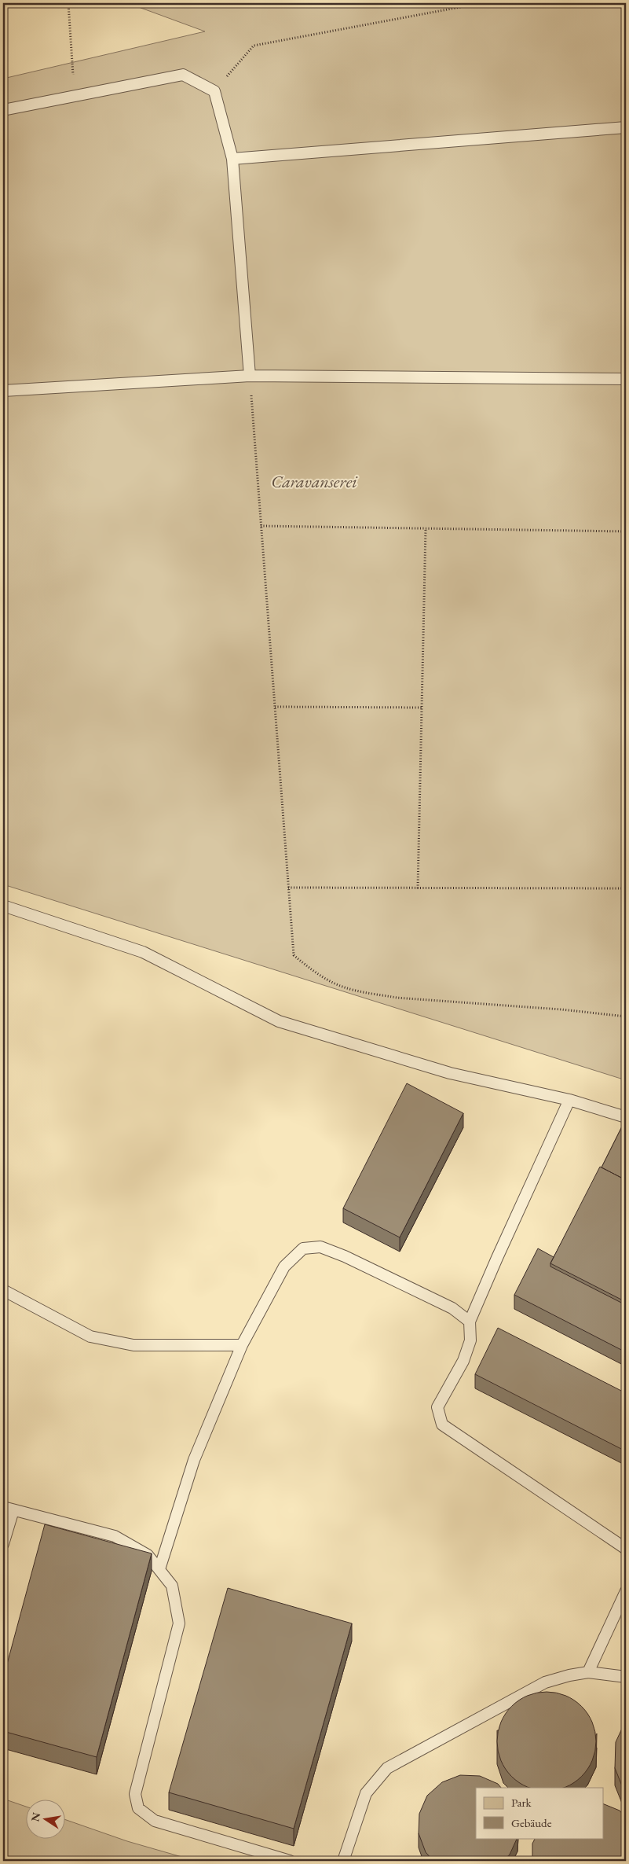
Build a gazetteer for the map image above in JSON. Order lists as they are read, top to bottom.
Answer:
{
  "parks": ["Caravanserei"],
  "legend": ["Park", "Gebäude"],
  "north": "left"
}
